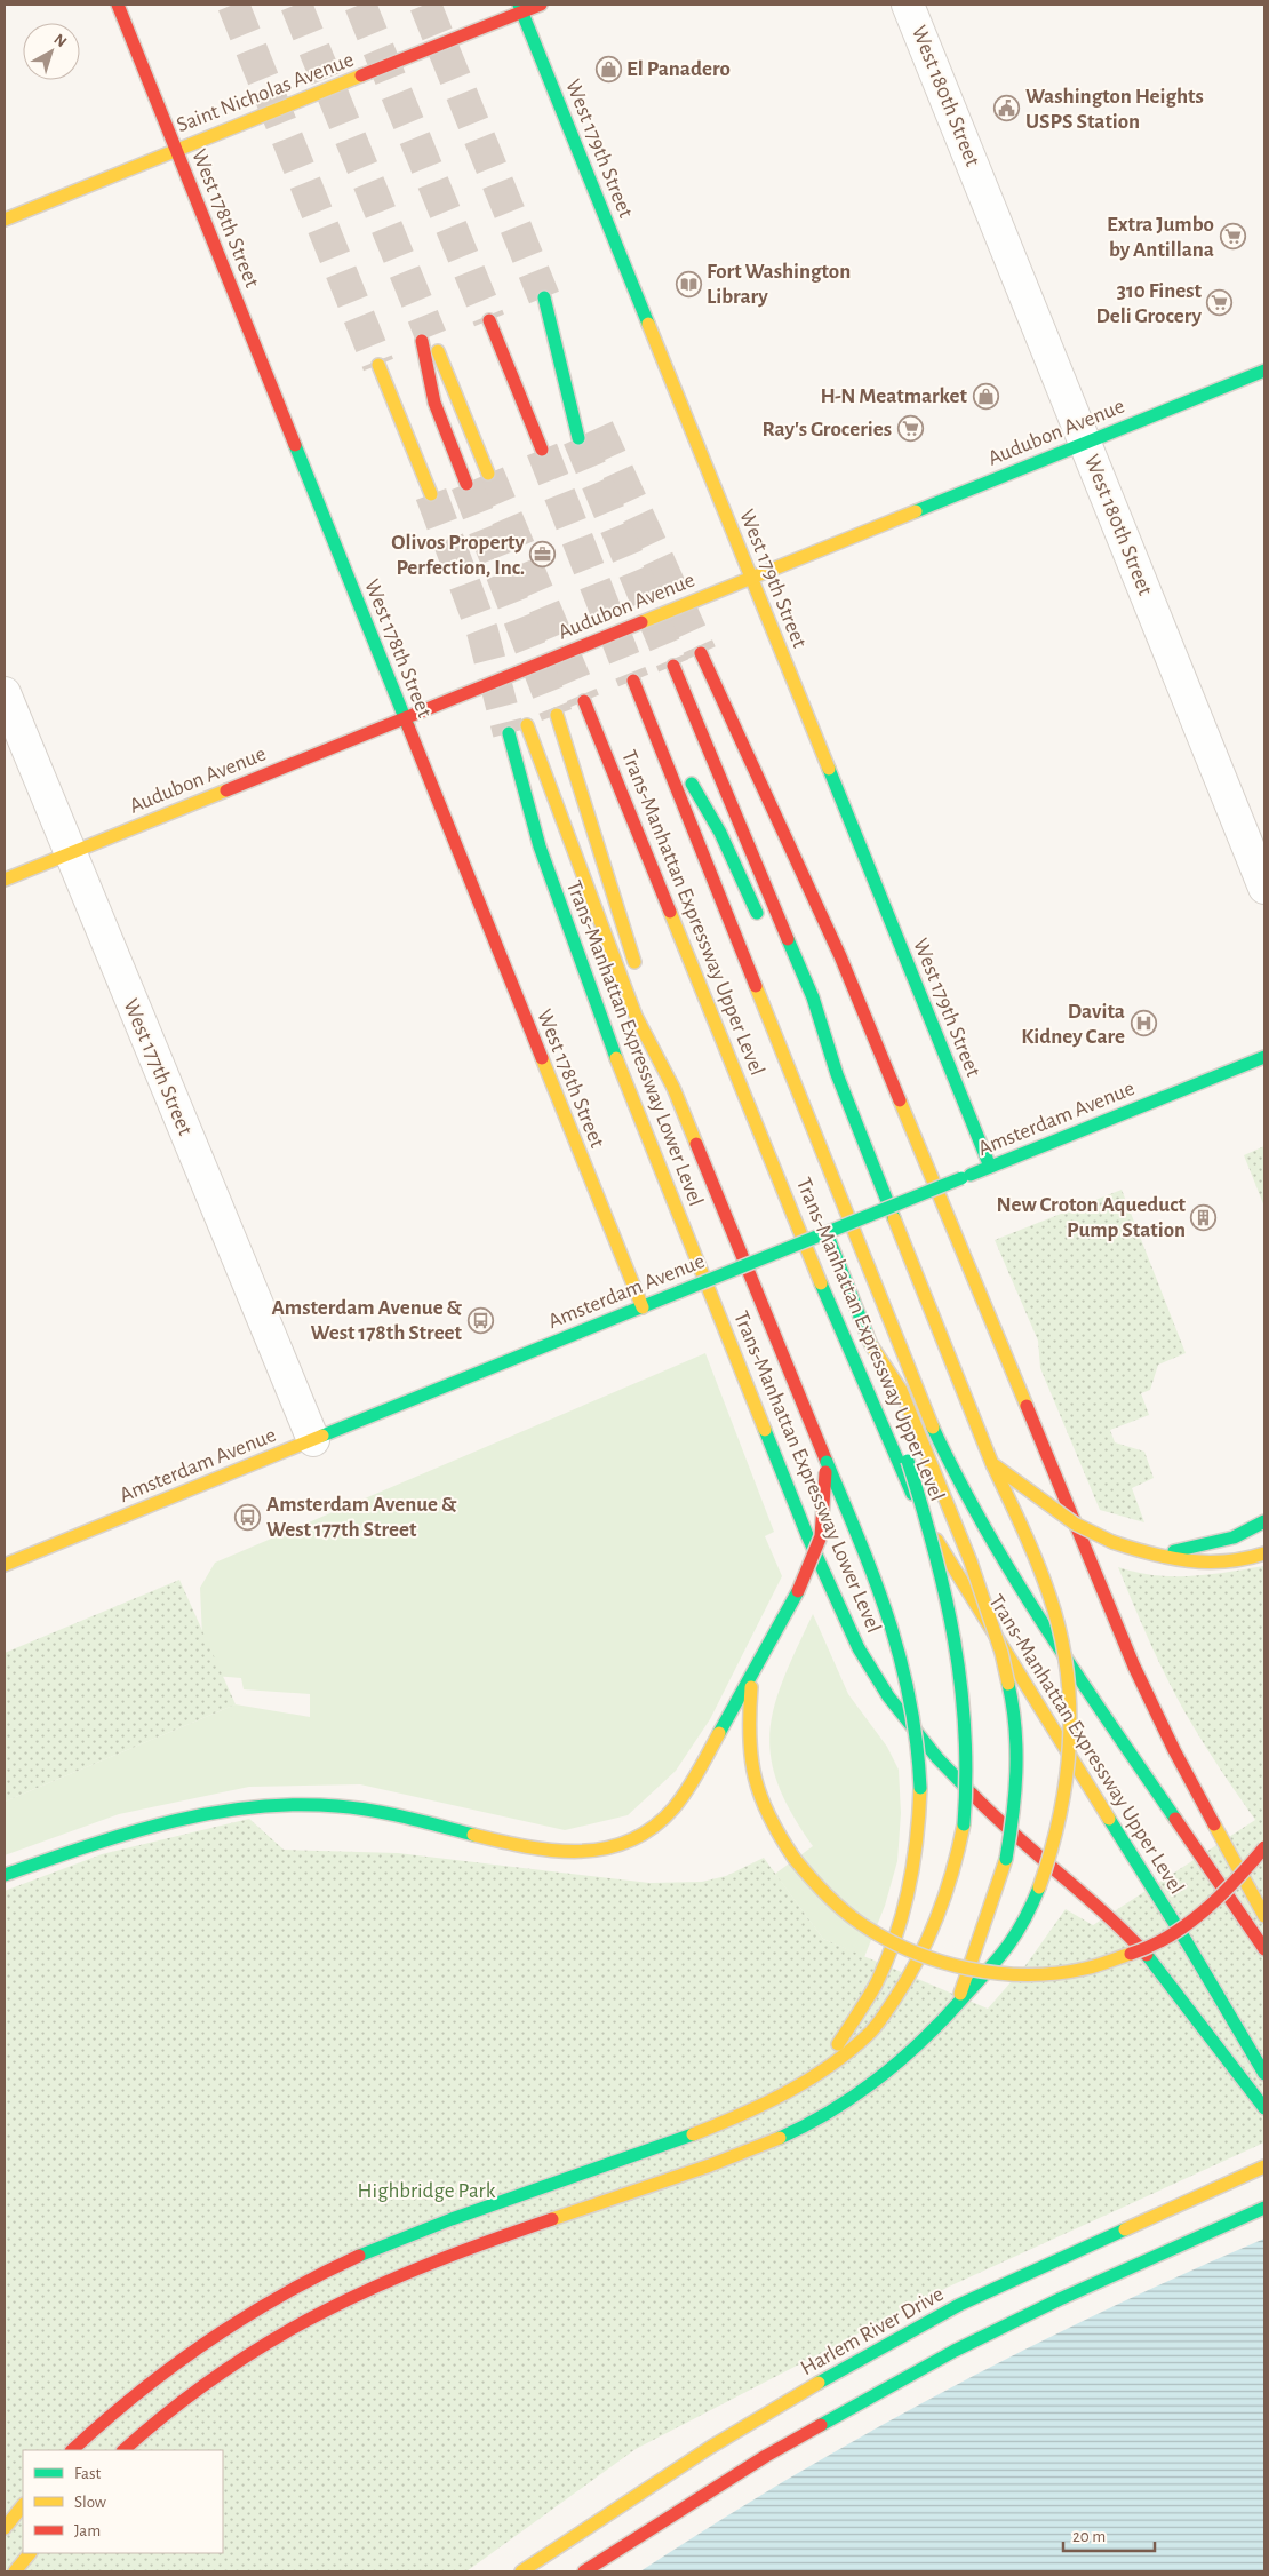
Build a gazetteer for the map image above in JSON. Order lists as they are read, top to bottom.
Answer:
{
  "streets": {
    "main road": [
      "Saint Nicholas Avenue",
      "West 179th Street",
      "West 178th Street",
      "Audubon Avenue",
      "Trans-Manhattan Expressway Upper Level",
      "Trans-Manhattan Expressway Lower Level",
      "Amsterdam Avenue",
      "Harlem River Drive"
    ],
    "street": ["West 180th Street", "West 177th Street"]
  },
  "crossings": [
    ["Saint Nicholas Avenue", "West 179th Street"],
    ["Saint Nicholas Avenue", "West 178th Street"],
    ["West 180th Street", "Audubon Avenue"],
    ["West 179th Street", "Audubon Avenue"],
    ["West 179th Street", "Amsterdam Avenue"],
    ["West 178th Street", "Audubon Avenue"],
    ["West 178th Street", "Amsterdam Avenue"],
    ["Audubon Avenue", "West 177th Street"],
    ["West 177th Street", "Amsterdam Avenue"]
  ],
  "parks": ["Highbridge Park"],
  "places": {
    "shop": ["El Panadero", "H-N Meatmarket"],
    "public building": ["Washington Heights USPS Station"],
    "supermarket": ["Extra Jumbo by Antillana", "310 Finest Deli Grocery", "Ray's Groceries"],
    "library": ["Fort Washington Library"],
    "office": ["Olivos Property Perfection, Inc."],
    "hospital": ["Davita Kidney Care"],
    "building": ["New Croton Aqueduct Pump Station"],
    "bus stop": ["Amsterdam Avenue & West 178th Street", "Amsterdam Avenue & West 177th Street"]
  },
  "legend": ["Fast", "Slow", "Jam"],
  "scale_bar": "20 m",
  "north": "top right"
}
